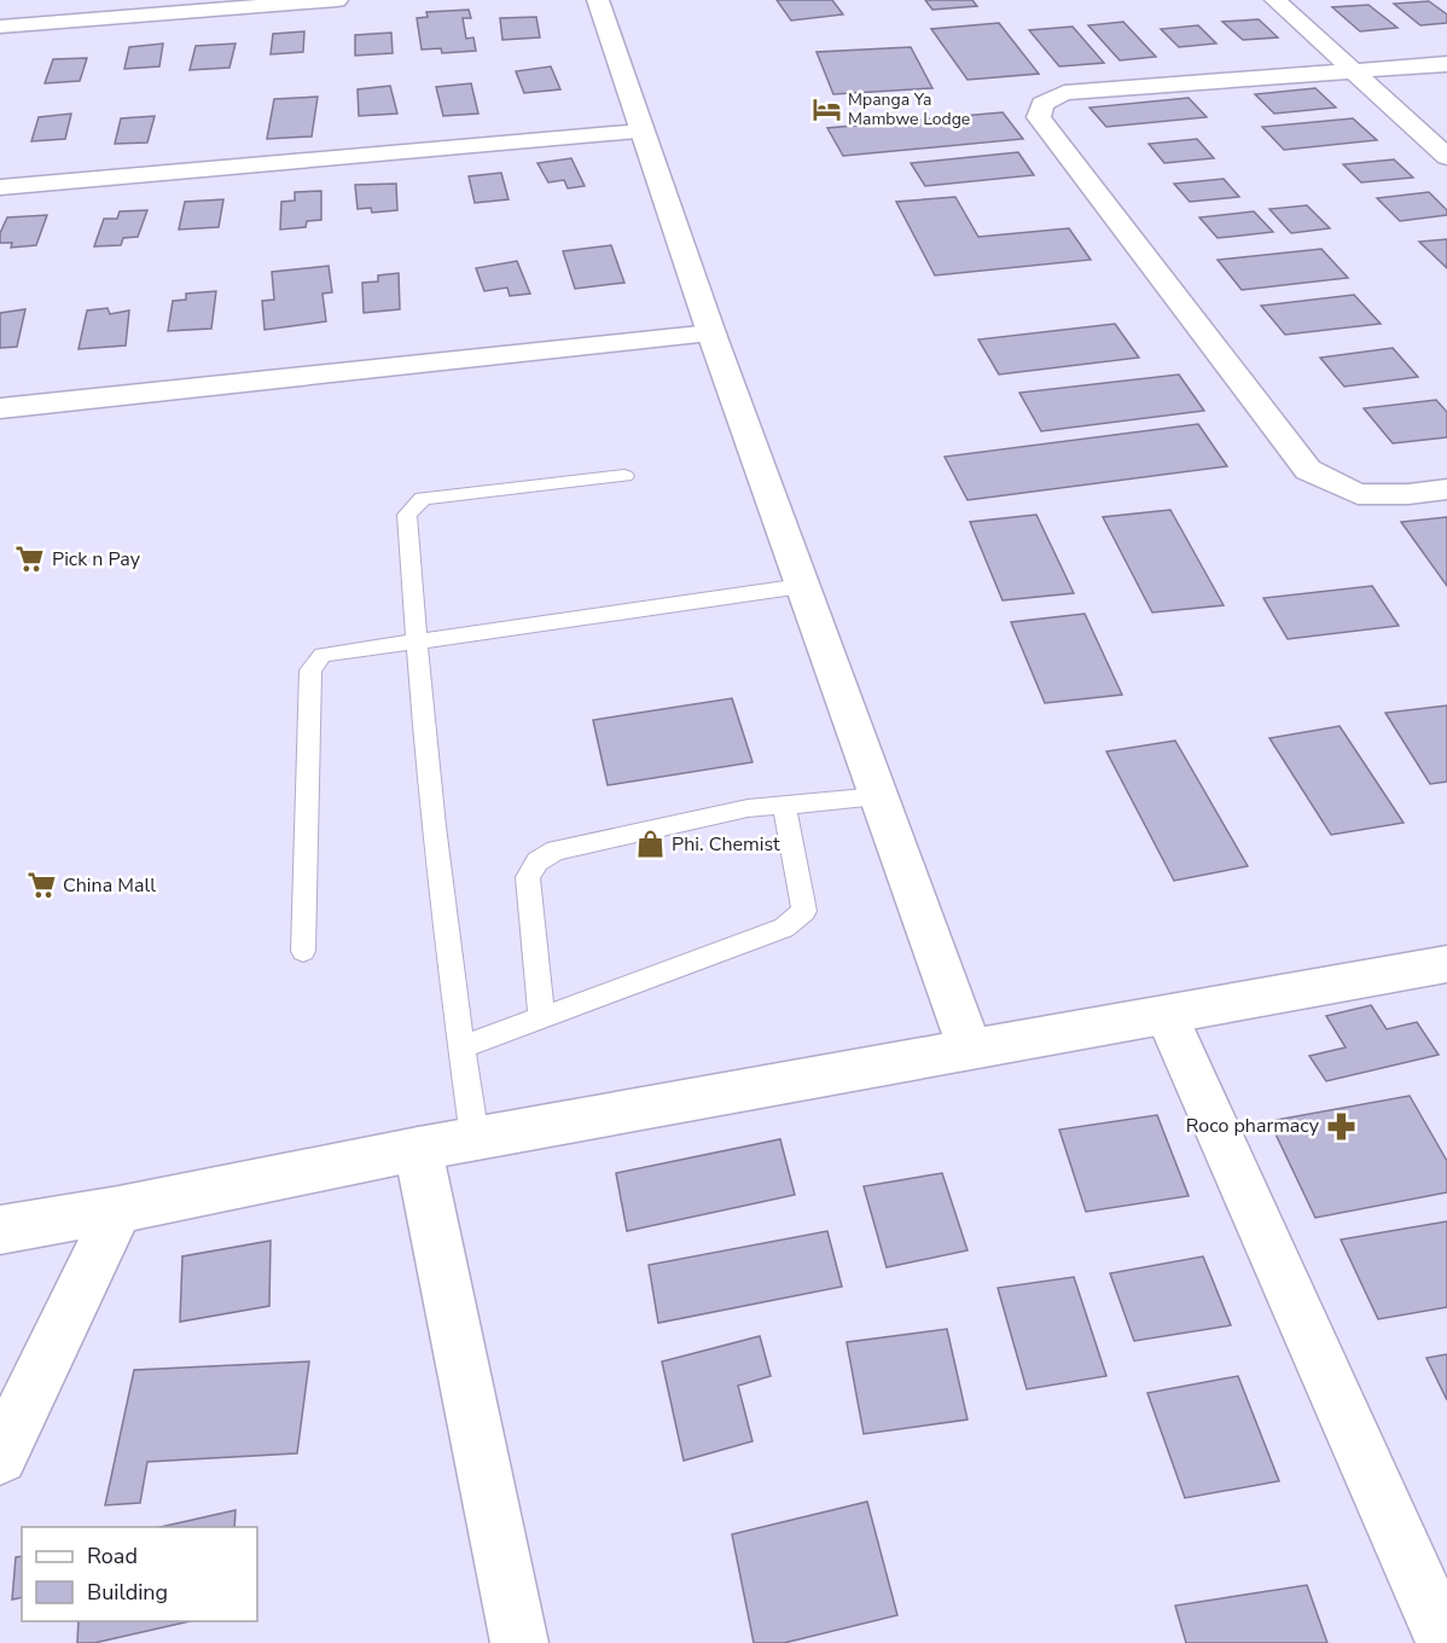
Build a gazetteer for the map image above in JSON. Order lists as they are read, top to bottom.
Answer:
{
  "places": {
    "hotel": ["Mpanga Ya Mambwe Lodge"],
    "supermarket": ["Pick n Pay", "China Mall"],
    "shop": ["Phi. Chemist"],
    "pharmacy": ["Roco pharmacy"]
  },
  "legend": ["Road", "Building"]
}
